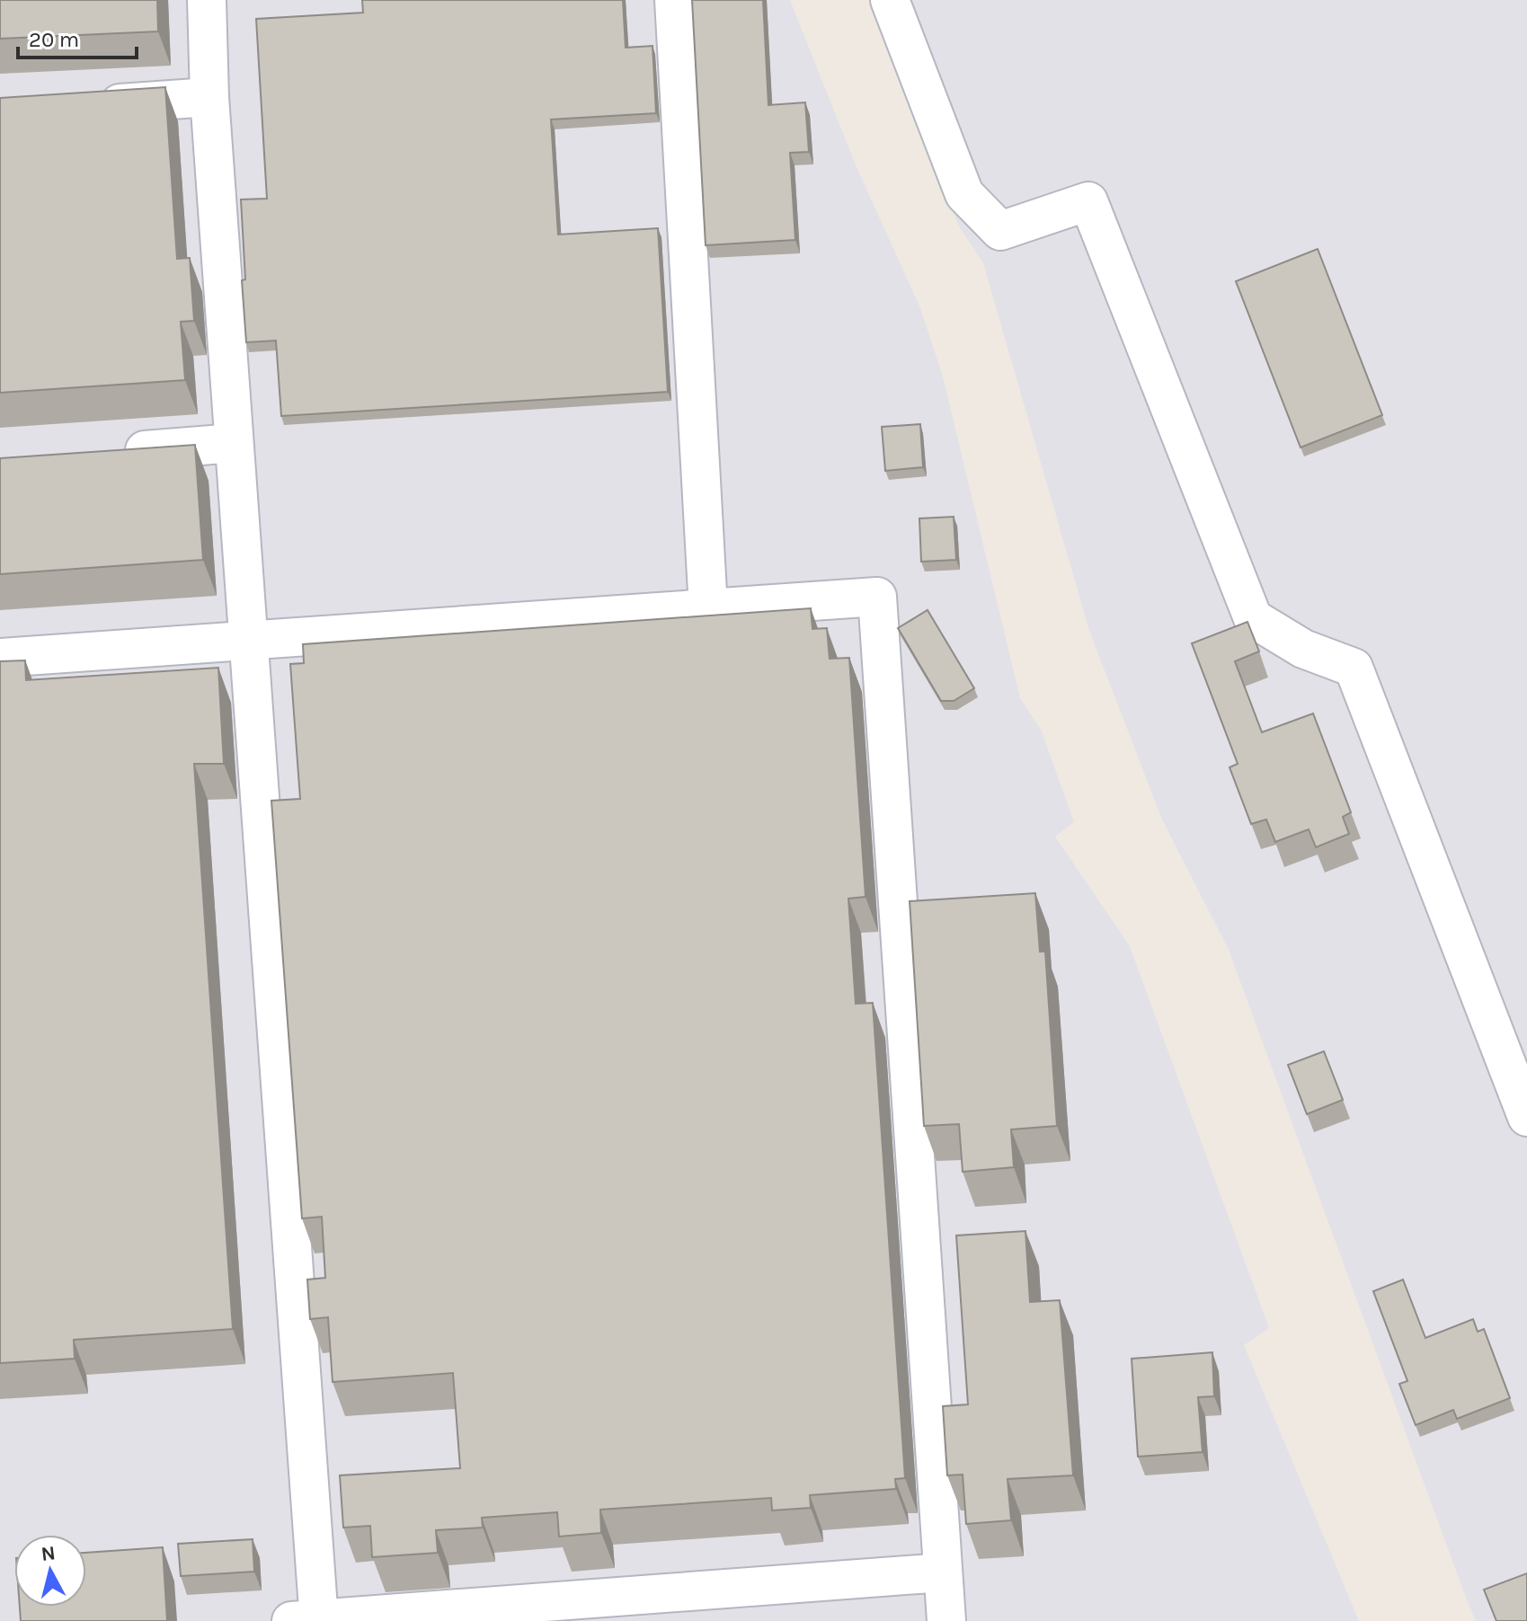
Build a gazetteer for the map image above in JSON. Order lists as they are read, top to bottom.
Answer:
{
  "scale_bar": "20 m",
  "north": "top"
}
